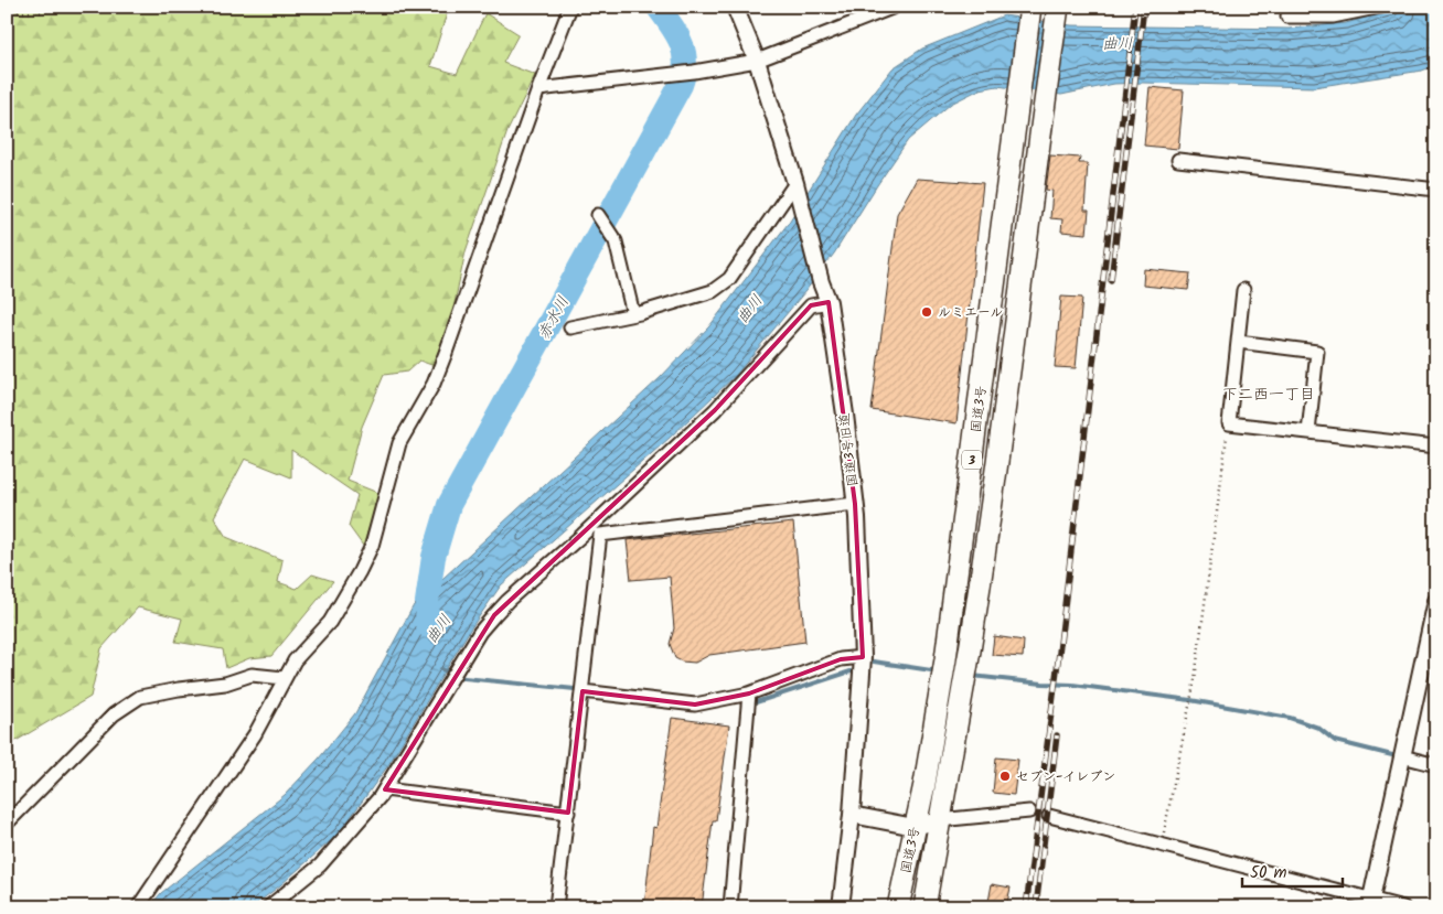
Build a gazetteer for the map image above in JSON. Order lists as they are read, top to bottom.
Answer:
{
  "streets": {
    "highway": ["国道3号", "3"],
    "street": ["国道3号旧道"]
  },
  "districts": ["下二西一丁目"],
  "water": ["曲川", "赤水川"],
  "places": ["ルミエール", "セブン-イレブン"],
  "scale_bar": "50 m"
}
